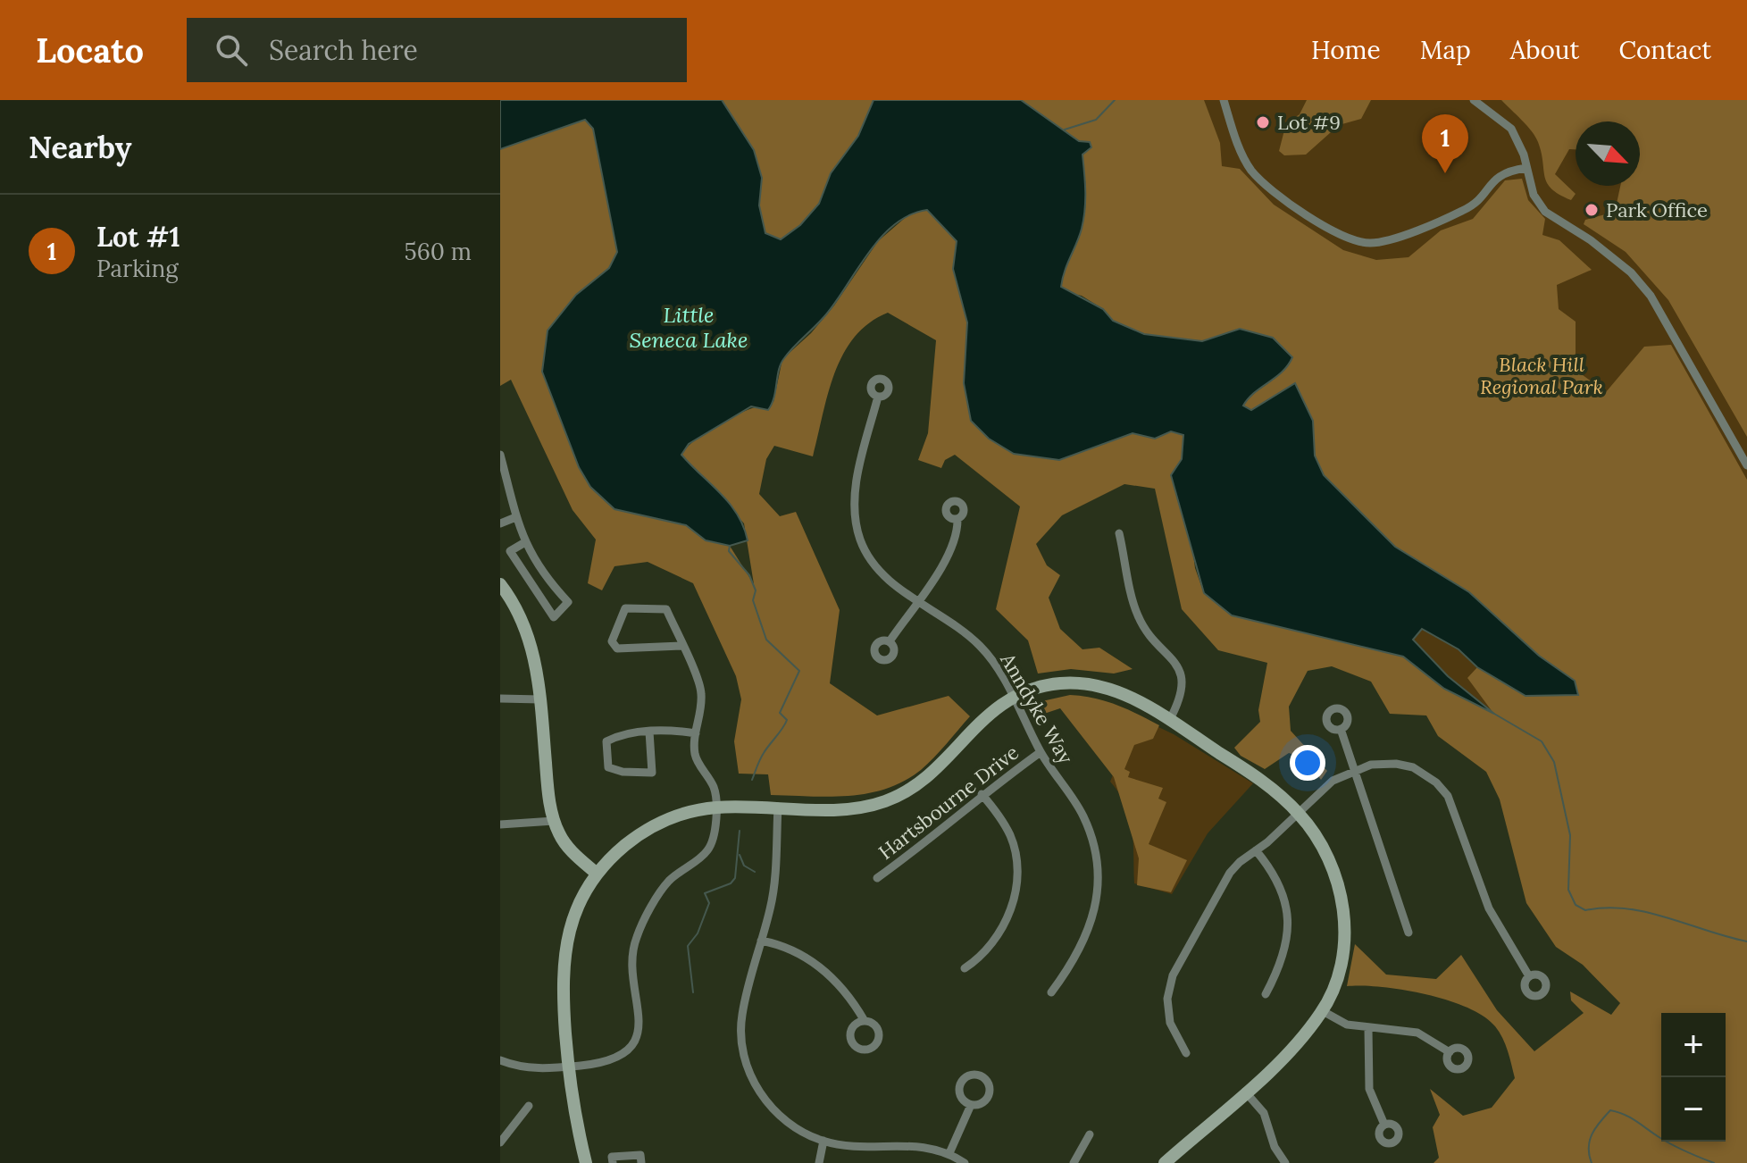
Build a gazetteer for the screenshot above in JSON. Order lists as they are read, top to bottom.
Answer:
{
  "streets": {
    "street": ["Anndyke Way", "Hartsbourne Drive"]
  },
  "crossings": [
    ["Anndyke Way", "Hartsbourne Drive"]
  ],
  "water": ["Little Seneca Lake"],
  "parks": ["Black Hill Regional Park"],
  "places": ["Lot #9", "Park Office"],
  "north": "bottom right",
  "page": {
    "header": "Locato",
    "search": "Search here",
    "nav": [
      "Home",
      "Map",
      "About",
      "Contact"
    ],
    "heading": "Nearby",
    "pins": "1",
    "list": [
      {
        "mark": "1",
        "name": "Lot #1",
        "note": "Parking",
        "value": "560 m"
      }
    ],
    "map_buttons": ["+", "−"]
  }
}
